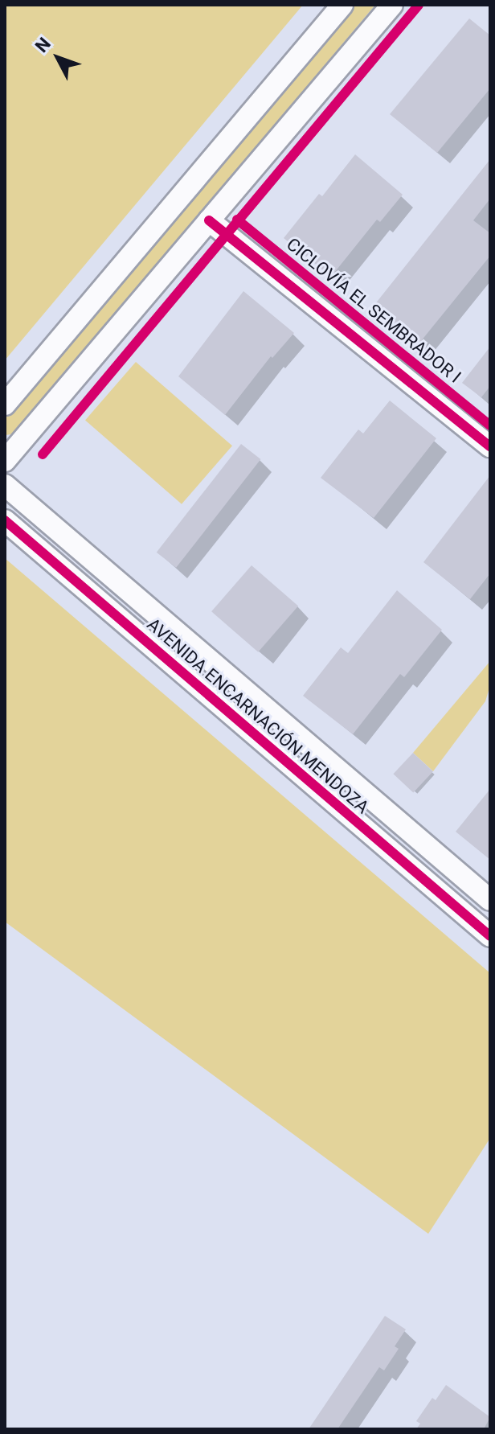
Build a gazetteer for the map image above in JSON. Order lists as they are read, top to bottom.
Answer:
{
  "streets": {
    "street": ["AVENIDA ENCARNACIÓN MENDOZA"],
    "cycle path": ["CICLOVÍA EL SEMBRADOR I"]
  },
  "north": "top left"
}
